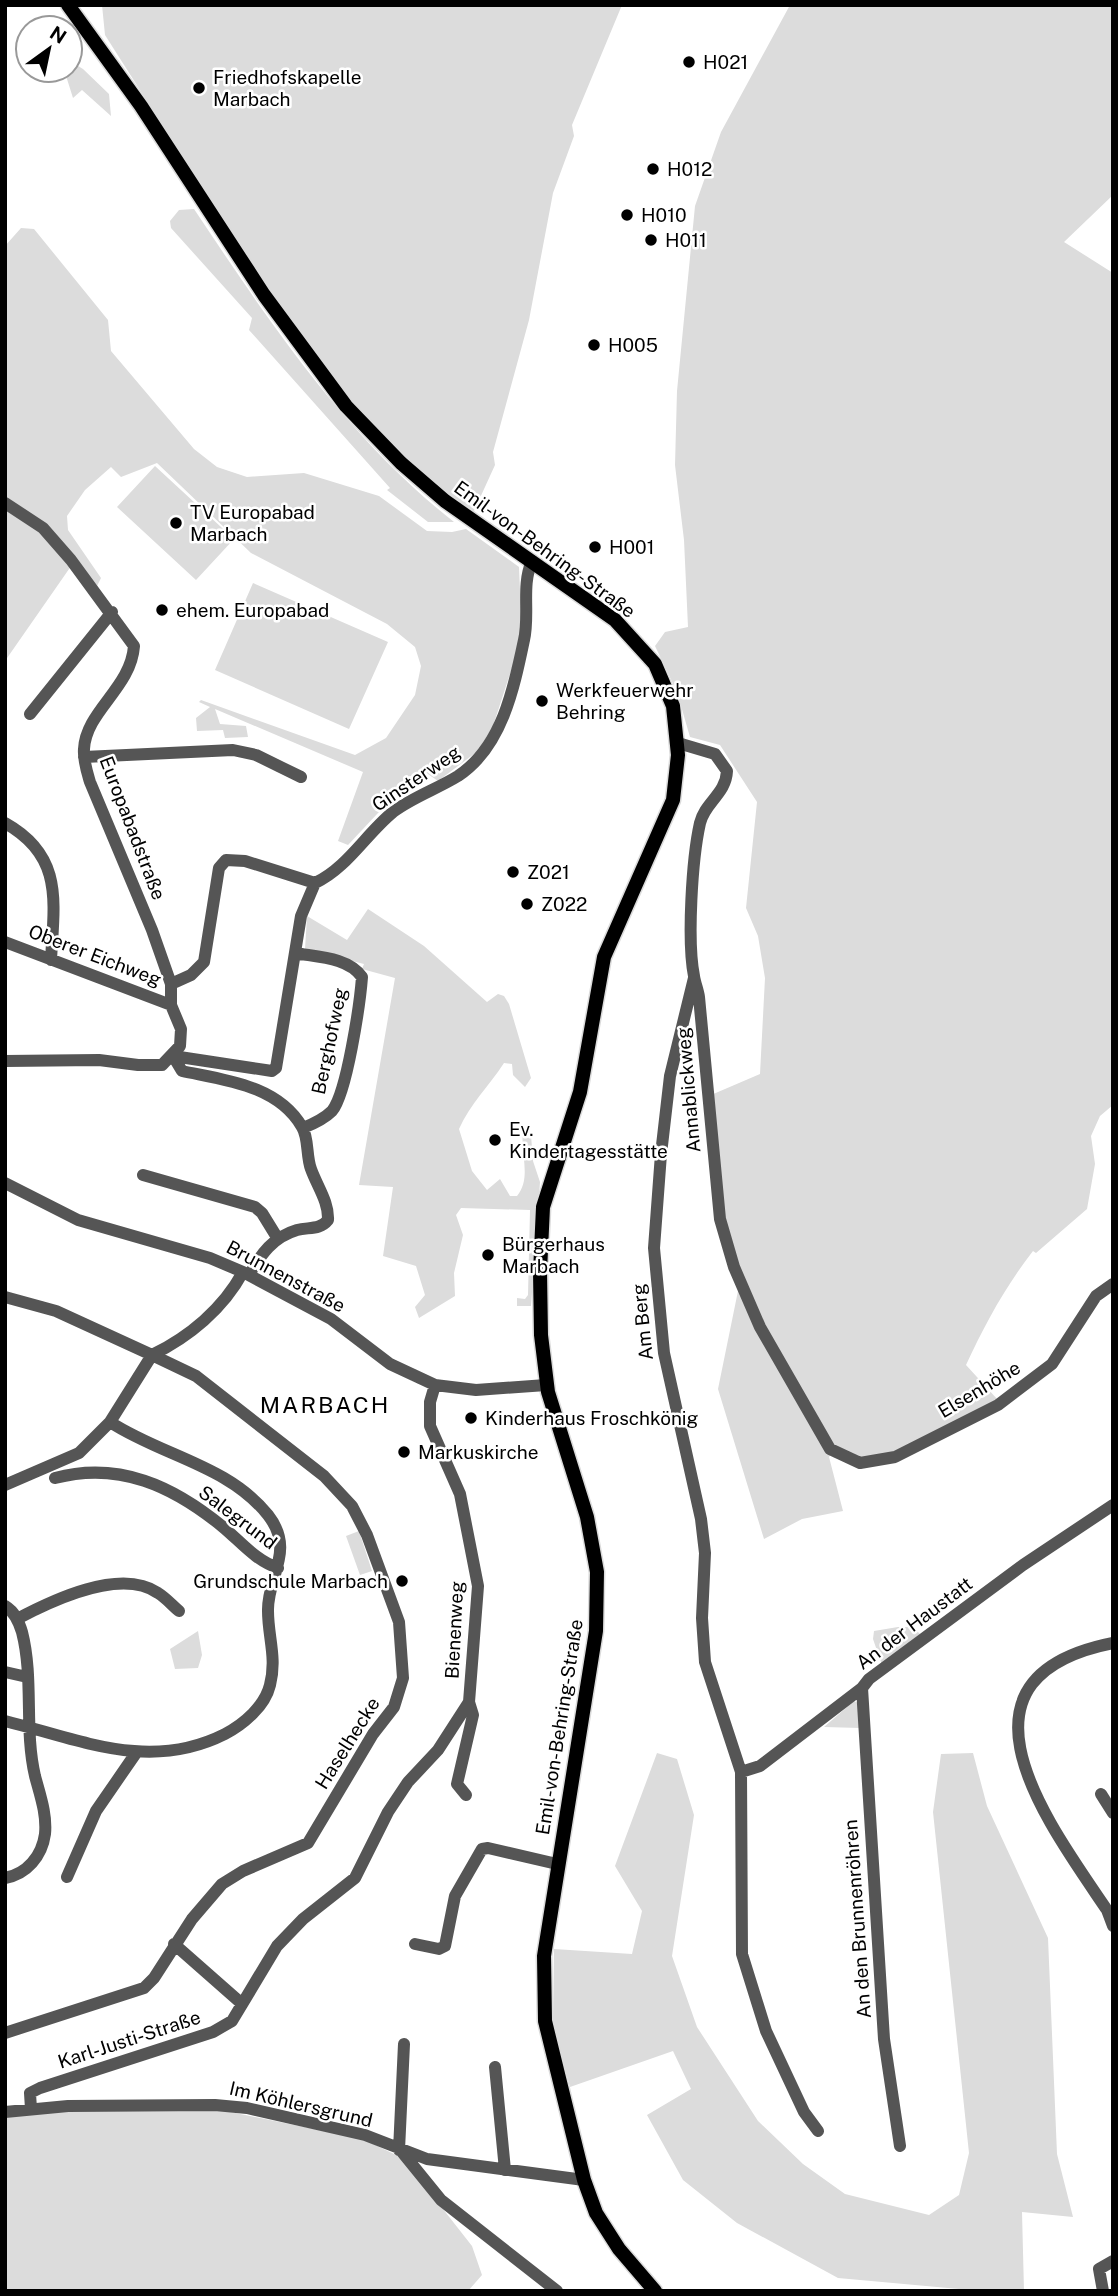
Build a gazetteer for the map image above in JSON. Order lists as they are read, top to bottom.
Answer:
{
  "streets": {
    "main road": ["Emil-von-Behring-Straße"],
    "street": [
      "Ginsterweg",
      "Europabadstraße",
      "Oberer Eichweg",
      "Berghofweg",
      "Annablickweg",
      "Brunnenstraße",
      "Am Berg",
      "Elsenhöhe",
      "Salegrund",
      "An der Haustatt",
      "Bienenweg",
      "Haselhecke",
      "An den Brunnenröhren",
      "Karl-Justi-Straße",
      "Im Köhlersgrund"
    ]
  },
  "crossings": [
    ["Emil-von-Behring-Straße", "Ginsterweg"],
    ["Emil-von-Behring-Straße", "Annablickweg"],
    ["Emil-von-Behring-Straße", "Brunnenstraße"],
    ["Emil-von-Behring-Straße", "Im Köhlersgrund"],
    ["Europabadstraße", "Oberer Eichweg"],
    ["Annablickweg", "Am Berg"],
    ["Annablickweg", "Elsenhöhe"],
    ["Brunnenstraße", "Bienenweg"],
    ["Am Berg", "An der Haustatt"],
    ["An der Haustatt", "An den Brunnenröhren"],
    ["Bienenweg", "Karl-Justi-Straße"],
    ["Karl-Justi-Straße", "Im Köhlersgrund"]
  ],
  "districts": ["MARBACH"],
  "places": [
    "H021",
    "Friedhofskapelle Marbach",
    "H012",
    "H010",
    "H011",
    "H005",
    "TV Europabad Marbach",
    "H001",
    "ehem. Europabad",
    "Werkfeuerwehr Behring",
    "Z021",
    "Z022",
    "Ev. Kindertagesstätte",
    "Bürgerhaus Marbach",
    "Kinderhaus Froschkönig",
    "Markuskirche",
    "Grundschule Marbach"
  ],
  "north": "top right"
}
